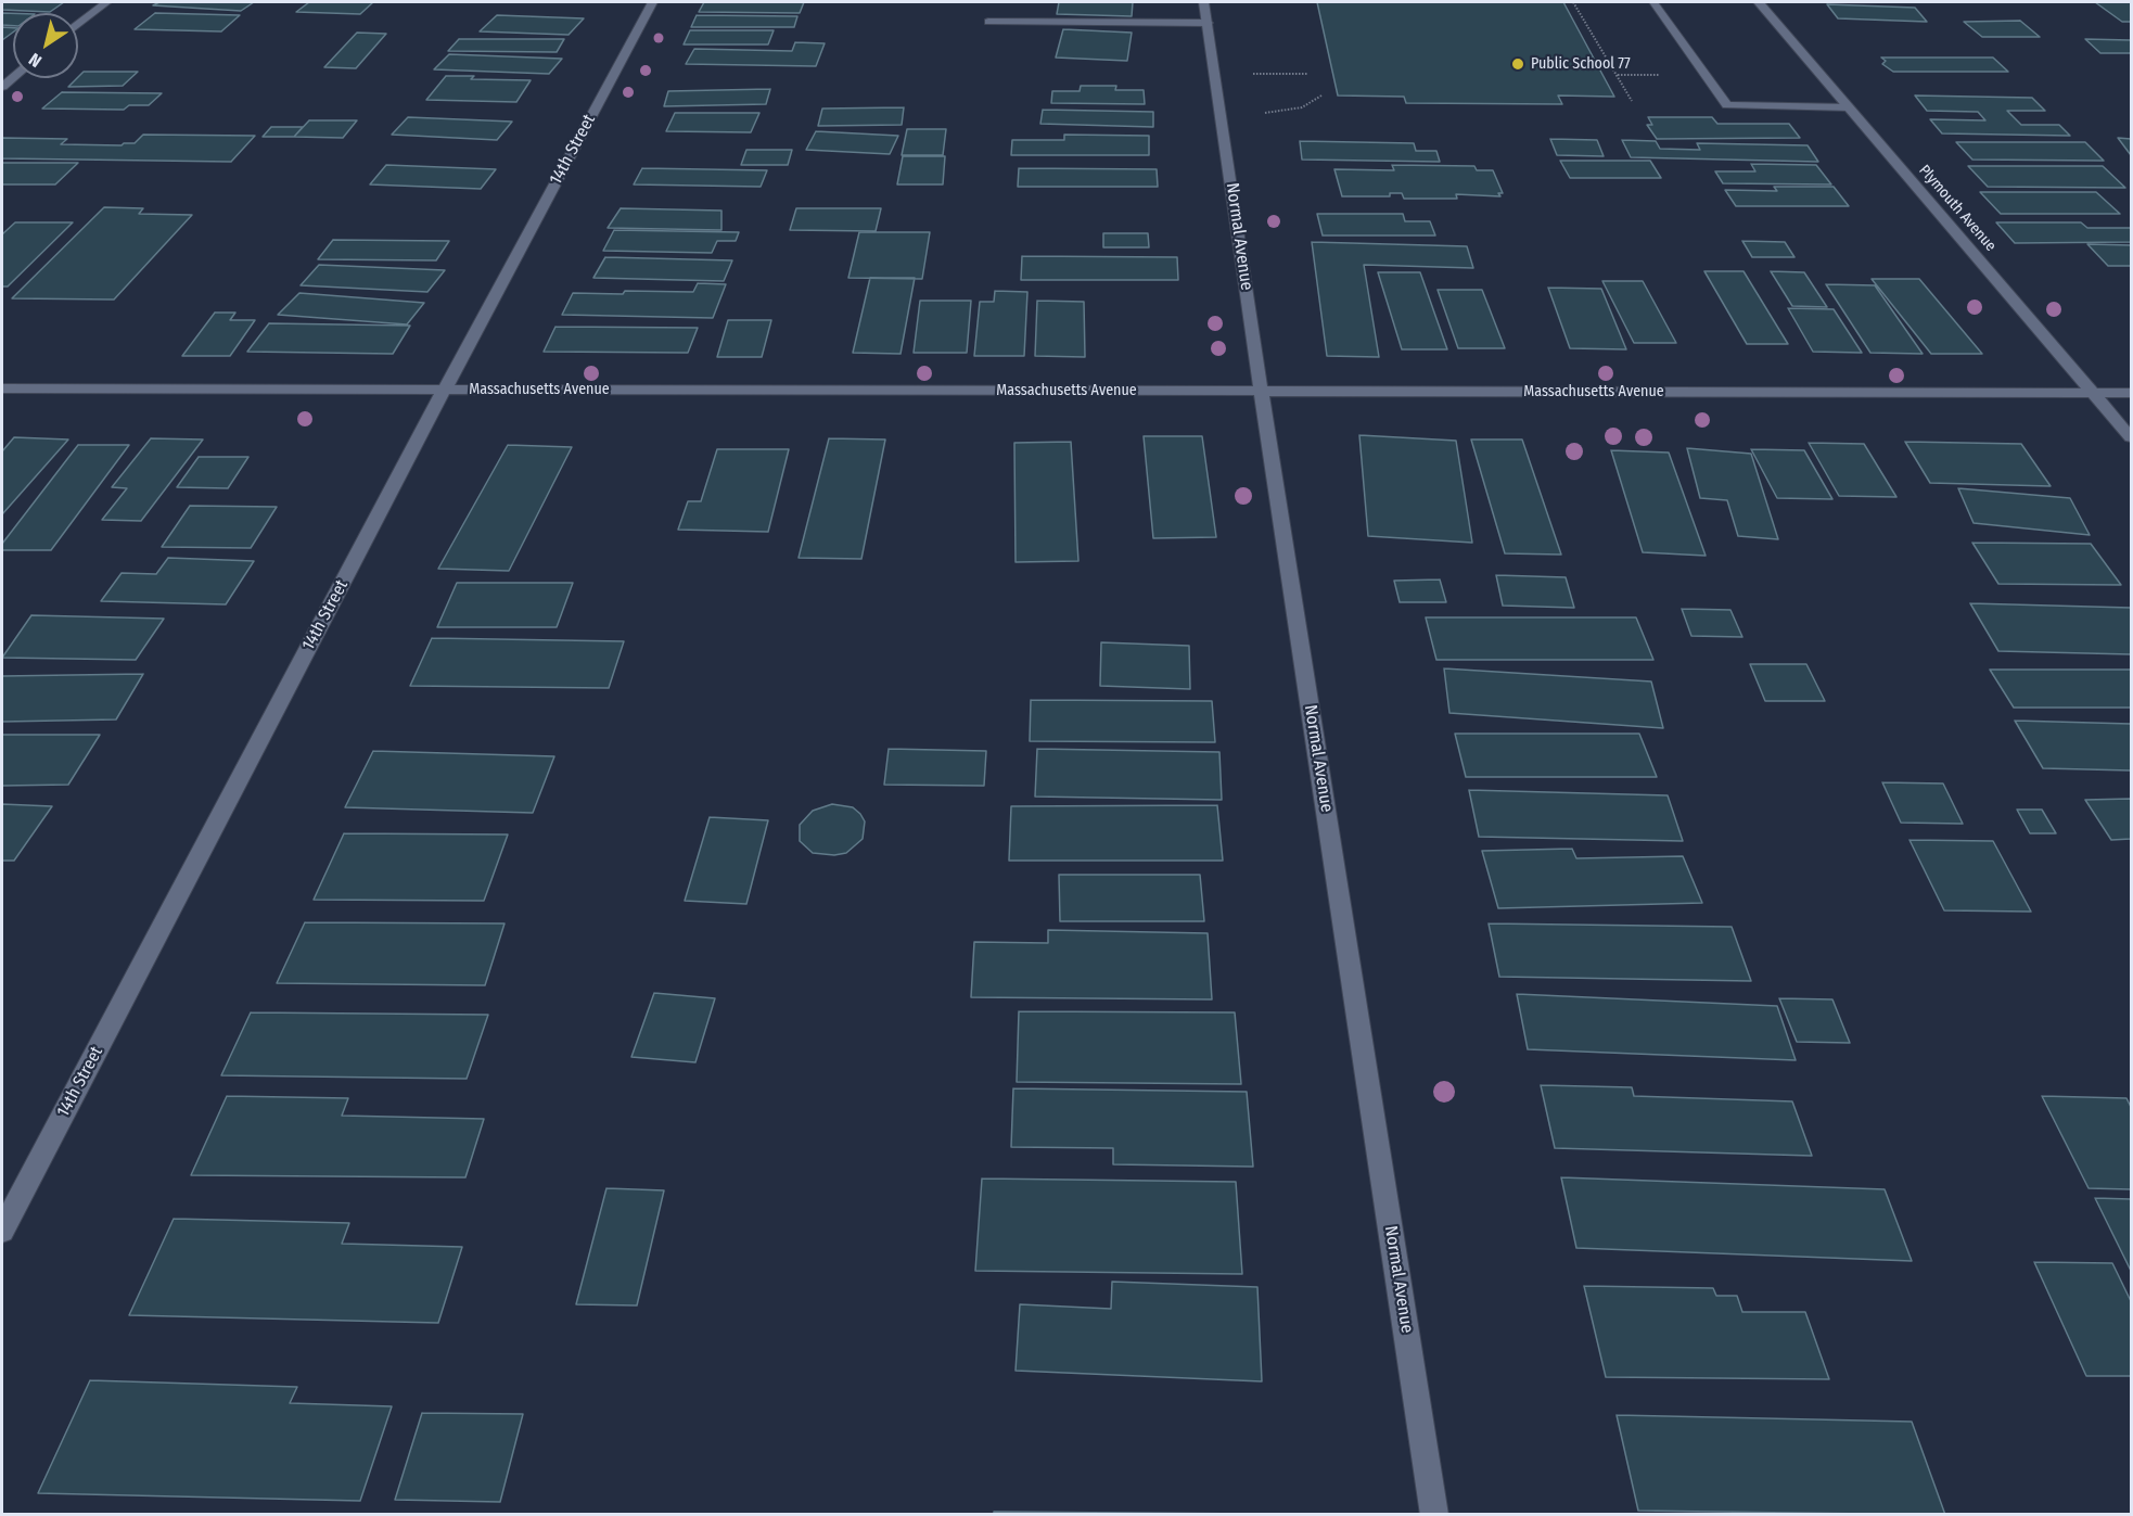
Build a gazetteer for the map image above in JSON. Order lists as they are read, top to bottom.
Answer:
{
  "streets": {
    "street": [
      "14th Street",
      "Plymouth Avenue",
      "Normal Avenue",
      "Massachusetts Avenue"
    ]
  },
  "crossings": [
    ["14th Street", "Massachusetts Avenue"],
    ["Plymouth Avenue", "Massachusetts Avenue"],
    ["Normal Avenue", "Massachusetts Avenue"]
  ],
  "places": ["Public School 77"],
  "north": "bottom left"
}
